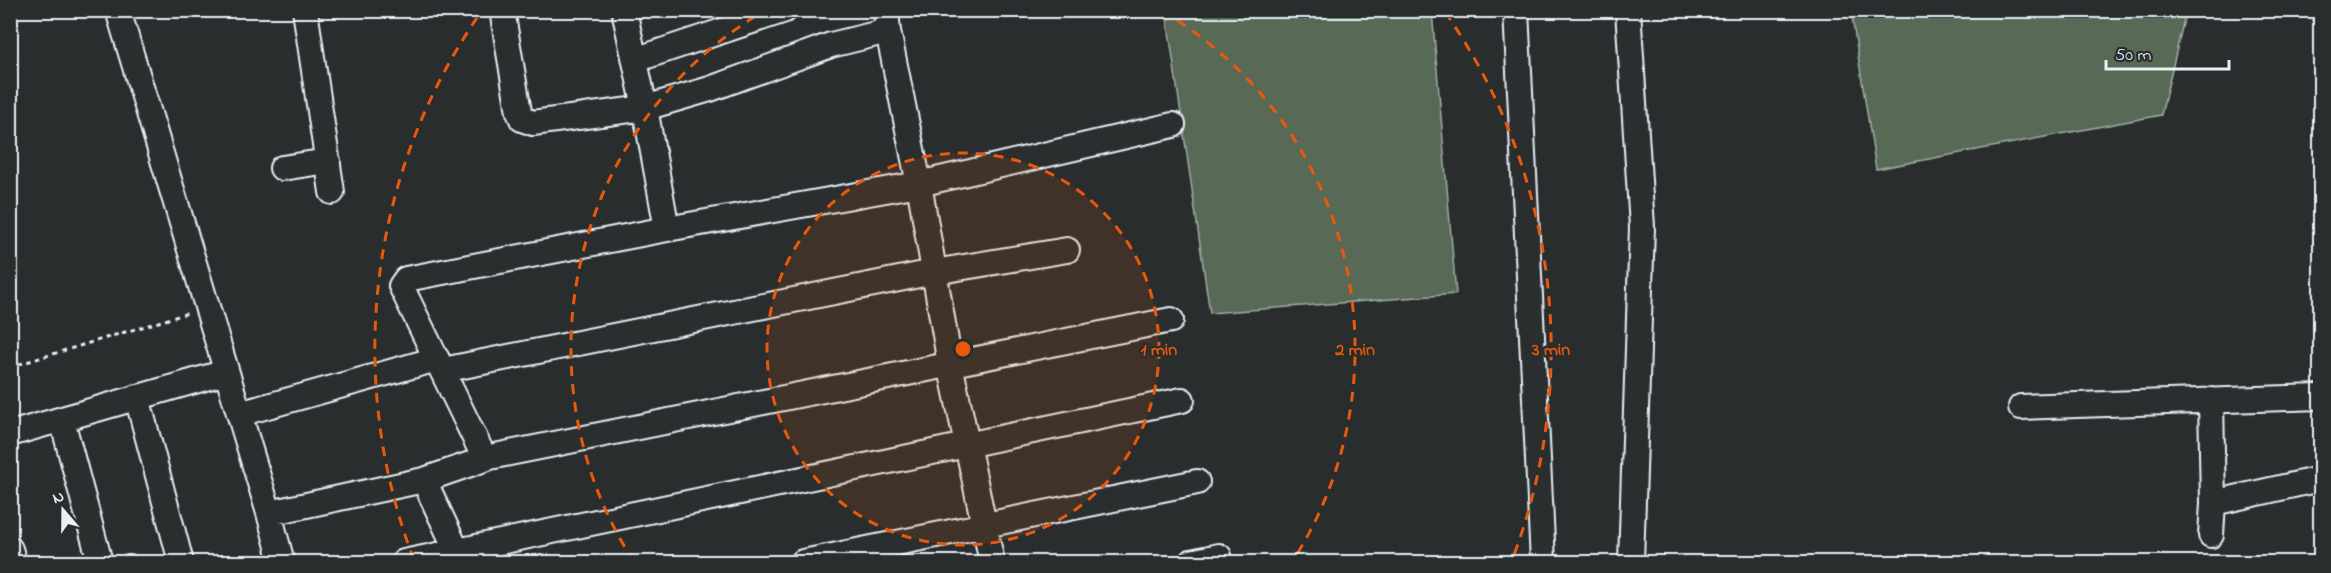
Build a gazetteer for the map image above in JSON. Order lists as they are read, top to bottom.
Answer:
{
  "scale_bar": "50 m",
  "north": "top",
  "rings": ["1 min", "2 min", "3 min"]
}
